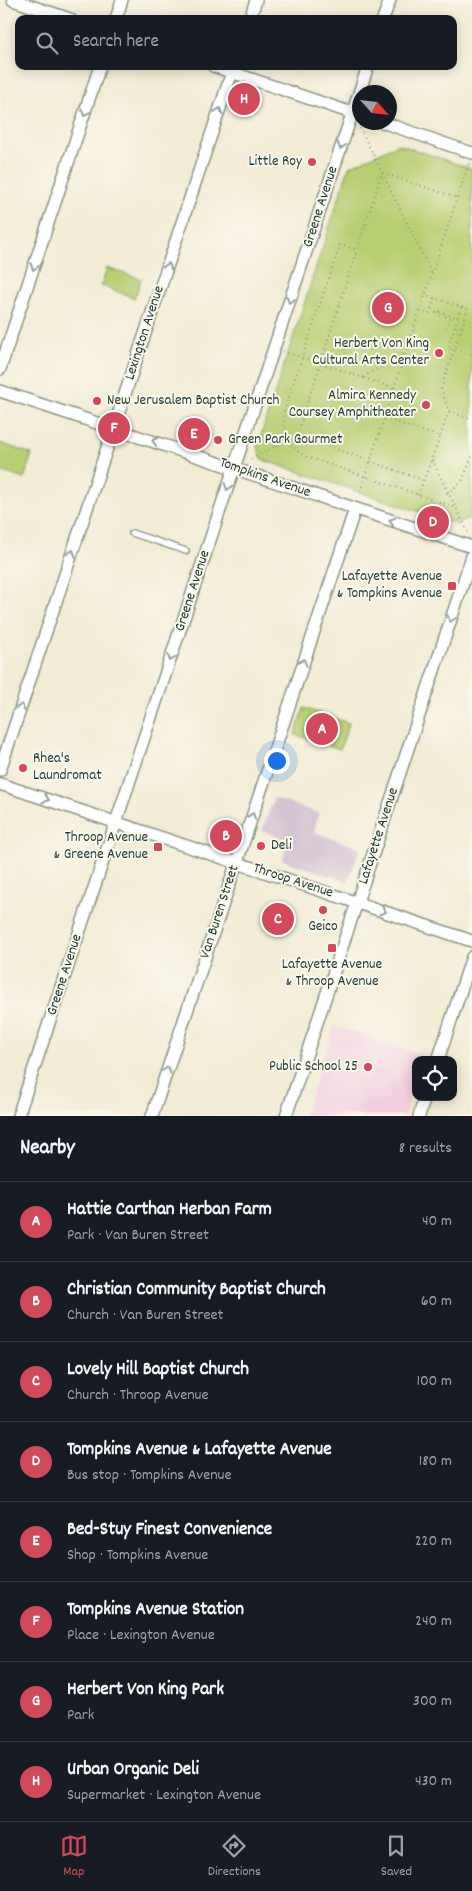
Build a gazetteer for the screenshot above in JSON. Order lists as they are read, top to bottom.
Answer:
{
  "streets": {
    "street": [
      "Greene Avenue",
      "Lexington Avenue",
      "Tompkins Avenue",
      "Lafayette Avenue",
      "Throop Avenue",
      "Van Buren Street"
    ]
  },
  "crossings": [
    ["Greene Avenue", "Tompkins Avenue"],
    ["Greene Avenue", "Throop Avenue"],
    ["Lexington Avenue", "Tompkins Avenue"],
    ["Tompkins Avenue", "Van Buren Street"],
    ["Lafayette Avenue", "Throop Avenue"],
    ["Throop Avenue", "Van Buren Street"]
  ],
  "one_way": [
    "Greene Avenue",
    "Lexington Avenue",
    "Tompkins Avenue",
    "Lafayette Avenue",
    "Throop Avenue",
    "Van Buren Street"
  ],
  "places": {
    "other": [
      "Little Roy",
      "Herbert Von King Cultural Arts Center",
      "New Jerusalem Baptist Church",
      "Almira Kennedy Coursey Amphitheater",
      "Green Park Gourmet",
      "Rhea's Laundromat",
      "Deli",
      "Geico",
      "Public School 25"
    ],
    "transit": ["Lafayette Avenue & Tompkins Avenue", "Throop Avenue & Greene Avenue", "Lafayette Avenue & Throop Avenue"]
  },
  "north": "bottom right",
  "page": {
    "search": "Search here",
    "pins": [
      "H",
      "G",
      "F",
      "E",
      "D",
      "A",
      "B",
      "C"
    ],
    "heading": ["Nearby", "8 results"],
    "list": [
      {
        "mark": "A",
        "name": "Hattie Carthan Herban Farm",
        "note": "Park · Van Buren Street",
        "value": "40 m"
      },
      {
        "mark": "B",
        "name": "Christian Community Baptist Church",
        "note": "Church · Van Buren Street",
        "value": "60 m"
      },
      {
        "mark": "C",
        "name": "Lovely Hill Baptist Church",
        "note": "Church · Throop Avenue",
        "value": "100 m"
      },
      {
        "mark": "D",
        "name": "Tompkins Avenue & Lafayette Avenue",
        "note": "Bus stop · Tompkins Avenue",
        "value": "180 m"
      },
      {
        "mark": "E",
        "name": "Bed-Stuy Finest Convenience",
        "note": "Shop · Tompkins Avenue",
        "value": "220 m"
      },
      {
        "mark": "F",
        "name": "Tompkins Avenue Station",
        "note": "Place · Lexington Avenue",
        "value": "240 m"
      },
      {
        "mark": "G",
        "name": "Herbert Von King Park",
        "note": "Park",
        "value": "300 m"
      },
      {
        "mark": "H",
        "name": "Urban Organic Deli",
        "note": "Supermarket · Lexington Avenue",
        "value": "430 m"
      }
    ],
    "nav": ["Map", "Directions", "Saved"]
  }
}
